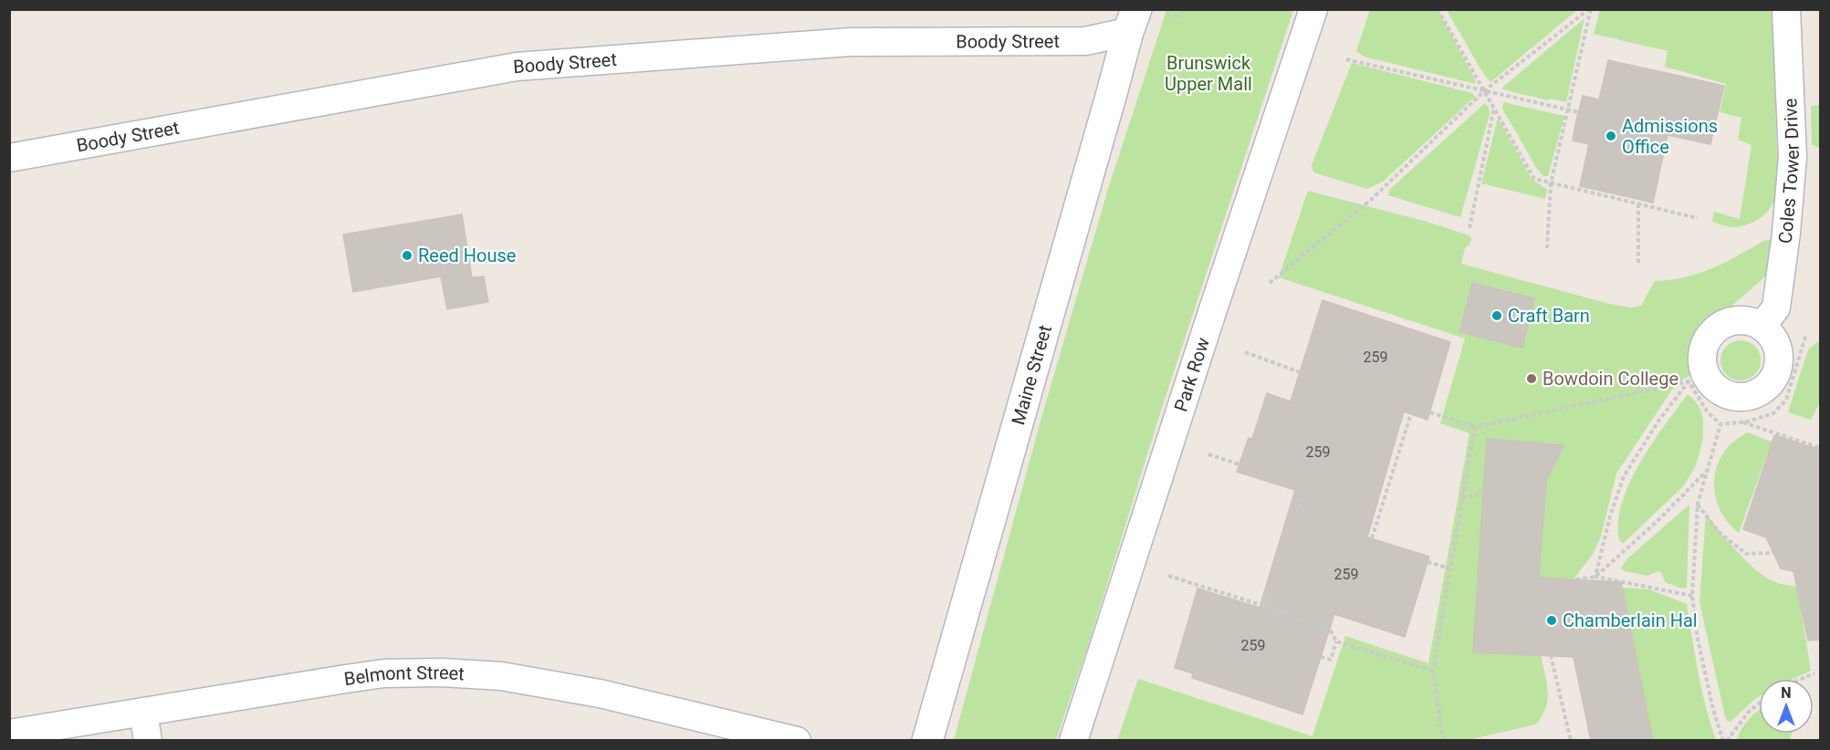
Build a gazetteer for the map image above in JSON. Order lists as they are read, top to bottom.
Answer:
{
  "streets": {
    "street": [
      "Boody Street",
      "Coles Tower Drive",
      "Park Row",
      "Maine Street",
      "Belmont Street"
    ]
  },
  "crossings": [
    ["Boody Street", "Maine Street"]
  ],
  "parks": ["Brunswick Upper Mall"],
  "places": [
    "Admissions Office",
    "Reed House",
    "Craft Barn",
    "Bowdoin College",
    "Chamberlain Hal"
  ],
  "house_numbers": [
    "259",
    "259",
    "259",
    "259"
  ],
  "north": "top"
}
